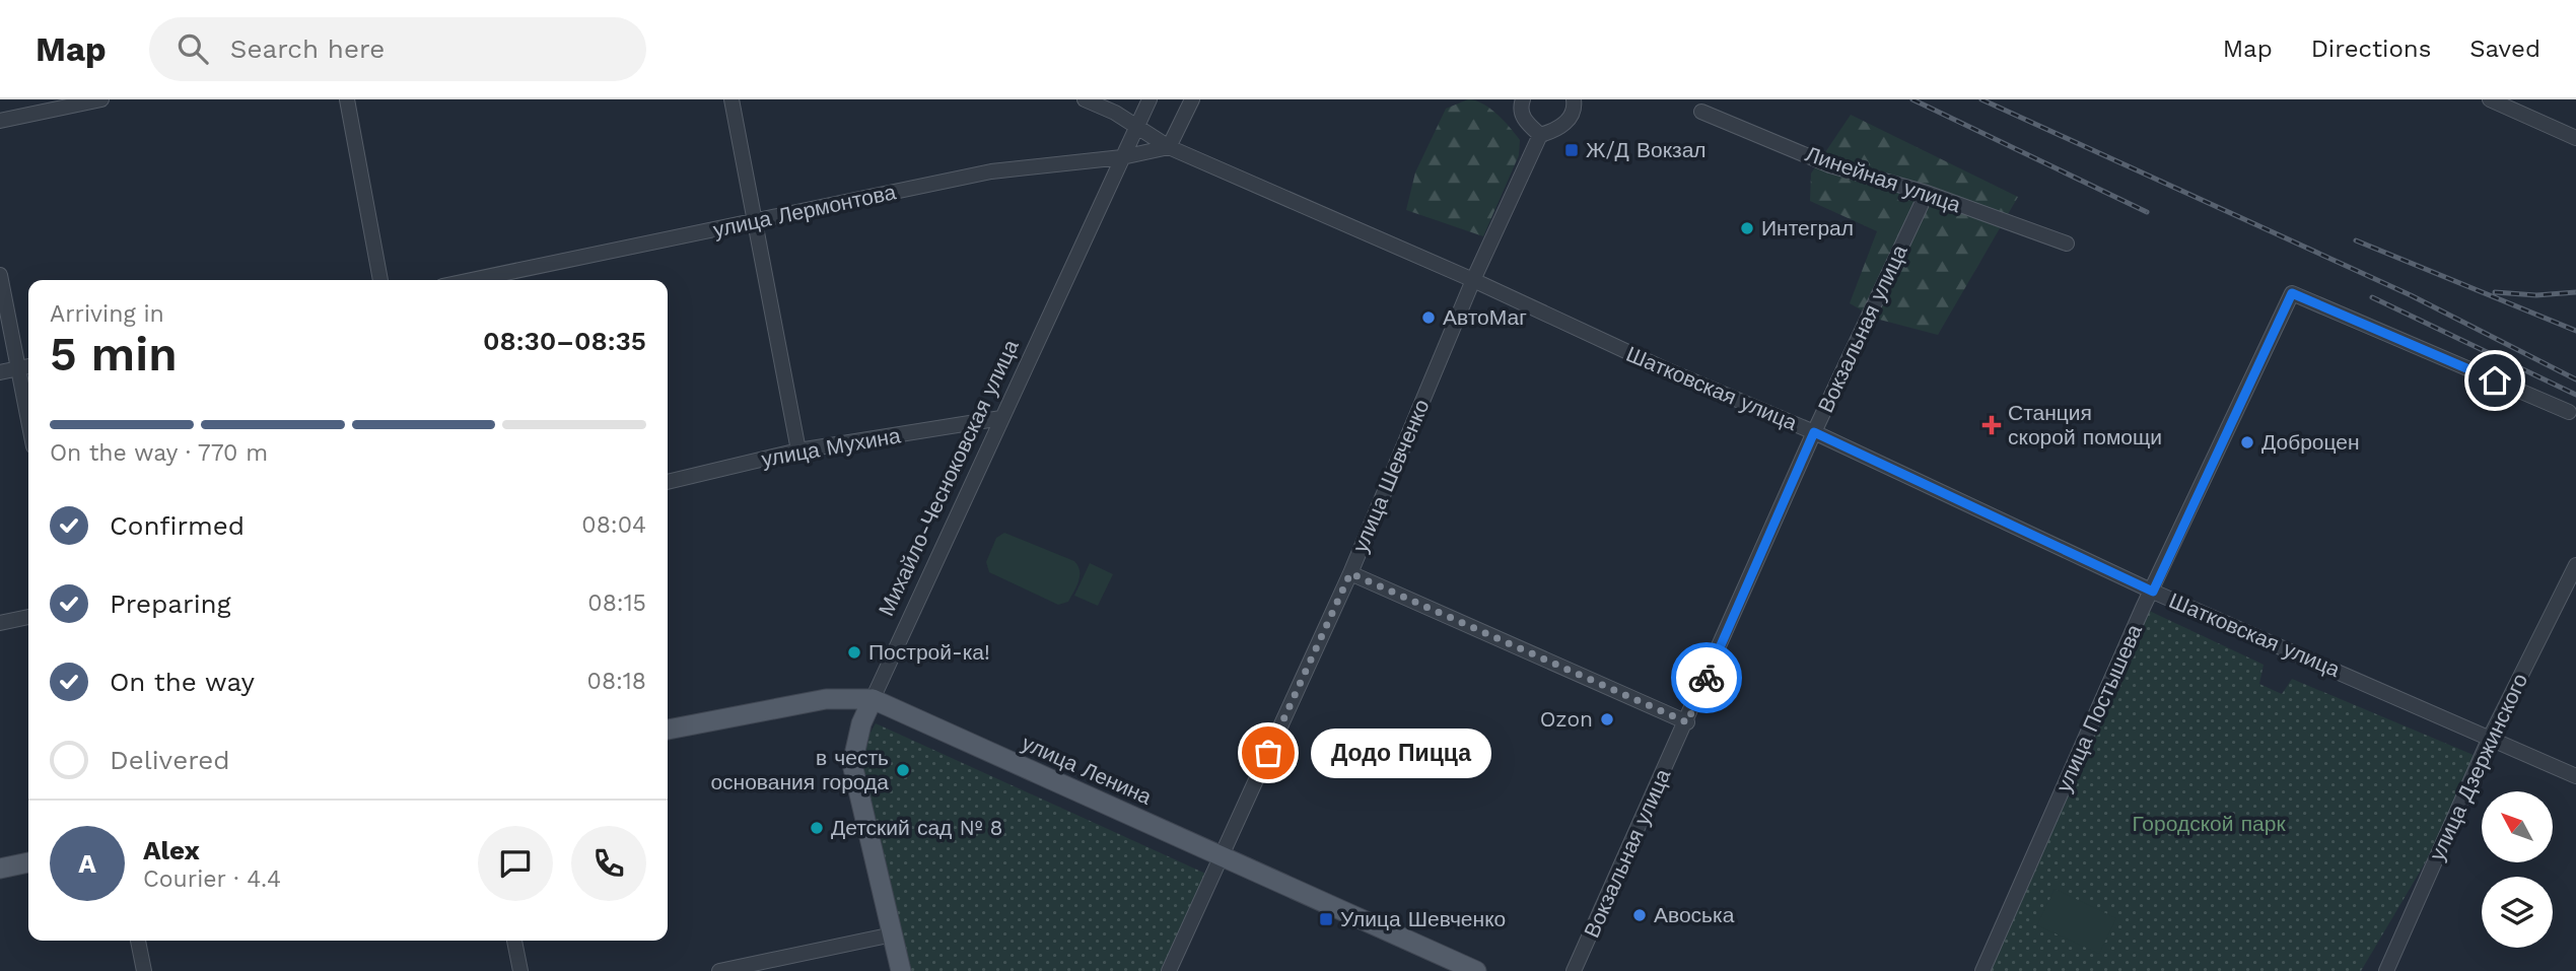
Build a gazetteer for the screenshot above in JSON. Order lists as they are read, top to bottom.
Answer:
{
  "streets": {
    "main road": ["Михайло-Чесноковская улица", "улица Ленина"],
    "street": [
      "Линейная улица",
      "улица Лермонтова",
      "Вокзальная улица",
      "Шатковская улица",
      "улица Мухина",
      "улица Шевченко",
      "улица Постышева",
      "улица Дзержинского"
    ]
  },
  "crossings": [
    ["Линейная улица", "Вокзальная улица"],
    ["улица Лермонтова", "Шатковская улица"],
    ["улица Лермонтова", "Михайло-Чесноковская улица"],
    ["Вокзальная улица", "Шатковская улица"],
    ["Шатковская улица", "улица Шевченко"],
    ["Шатковская улица", "Михайло-Чесноковская улица"],
    ["Шатковская улица", "улица Постышева"],
    ["Шатковская улица", "улица Дзержинского"],
    ["улица Мухина", "Михайло-Чесноковская улица"],
    ["улица Шевченко", "улица Ленина"],
    ["Михайло-Чесноковская улица", "улица Ленина"]
  ],
  "parks": ["Городской парк"],
  "places": {
    "transit": ["Ж/Д Вокзал", "Улица Шевченко"],
    "other": [
      "Интеграл",
      "АвтоМаг",
      "Доброцен",
      "Построй-ка!",
      "Ozon",
      "Додо Пицца",
      "в честь основания города",
      "Детский сад № 8",
      "Авоська"
    ],
    "health": ["Станция скорой помощи"]
  },
  "north": "top left",
  "page": {
    "header": "Map",
    "search": "Search here",
    "nav": ["Map", "Directions", "Saved"],
    "heading": ["5 min", "Arriving in", "08:30–08:35"],
    "panel": ["Alex", "Courier · 4.4"],
    "bar": "On the way · 770 m",
    "list": [
      ["Confirmed", "08:04"],
      ["Preparing", "08:15"],
      ["On the way", "08:18"],
      "Delivered"
    ],
    "bubble": "Додо Пицца",
    "round": "A"
  }
}
